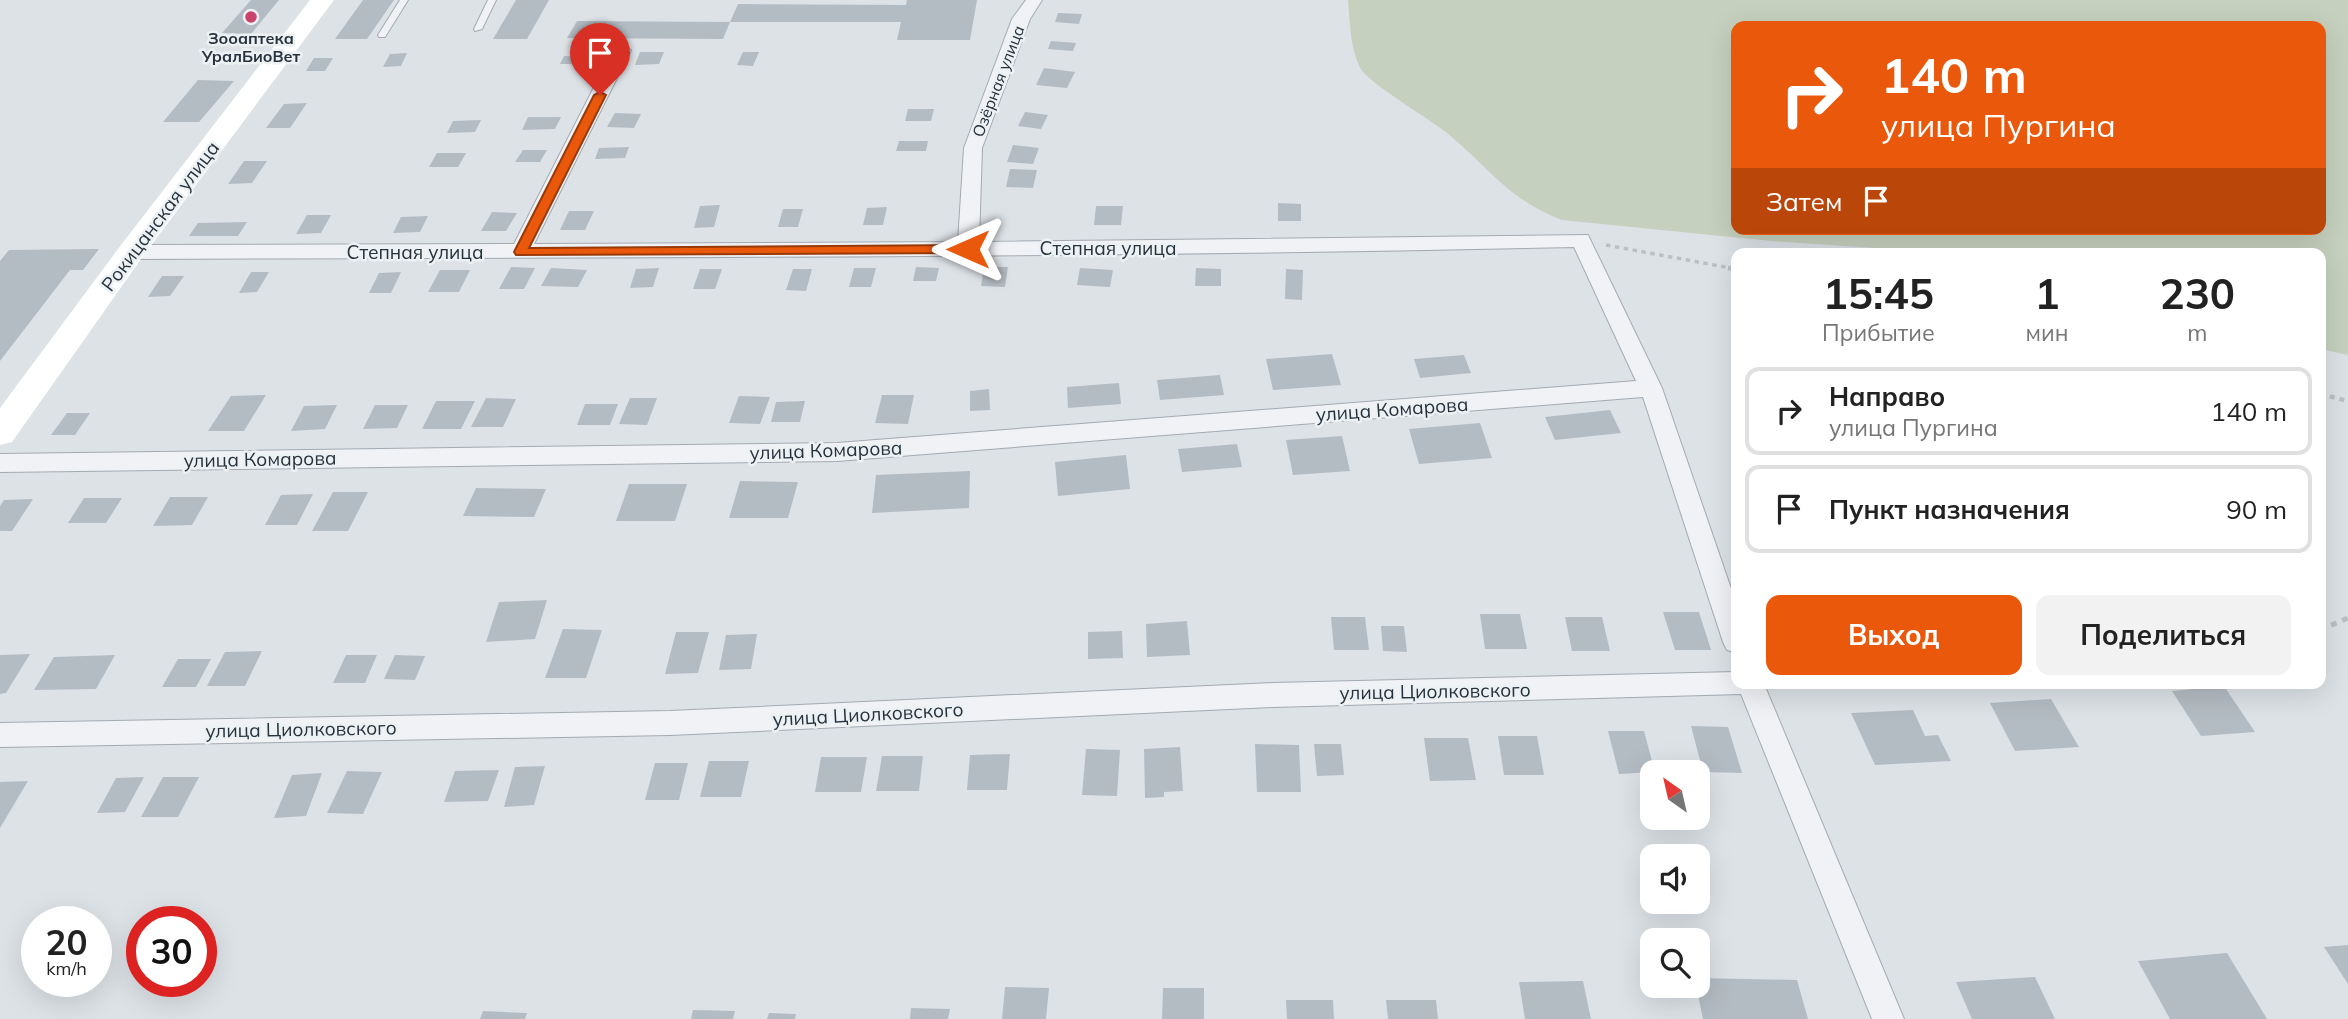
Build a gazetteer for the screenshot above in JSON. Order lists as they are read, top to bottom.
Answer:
{
  "streets": {
    "street": [
      "Озёрная улица",
      "Рокицанская улица",
      "Степная улица",
      "улица Комарова",
      "улица Циолковского"
    ]
  },
  "crossings": [
    ["Озёрная улица", "Степная улица"],
    ["Рокицанская улица", "Степная улица"]
  ],
  "places": ["Зооаптека УралБиоВет"],
  "north": "top left",
  "page": {
    "turn": ["140 m", "улица Пургина"],
    "then": "Затем",
    "eta": [
      "15:45",
      "Прибытие",
      "1",
      "мин",
      "230",
      "m"
    ],
    "list": [
      {
        "name": "Направо",
        "note": "улица Пургина",
        "value": "140 m"
      },
      {
        "name": "Пункт назначения",
        "value": "90 m"
      }
    ],
    "buttons": ["Выход", "Поделиться"],
    "speed": "20 km/h",
    "limit": "30"
  }
}
